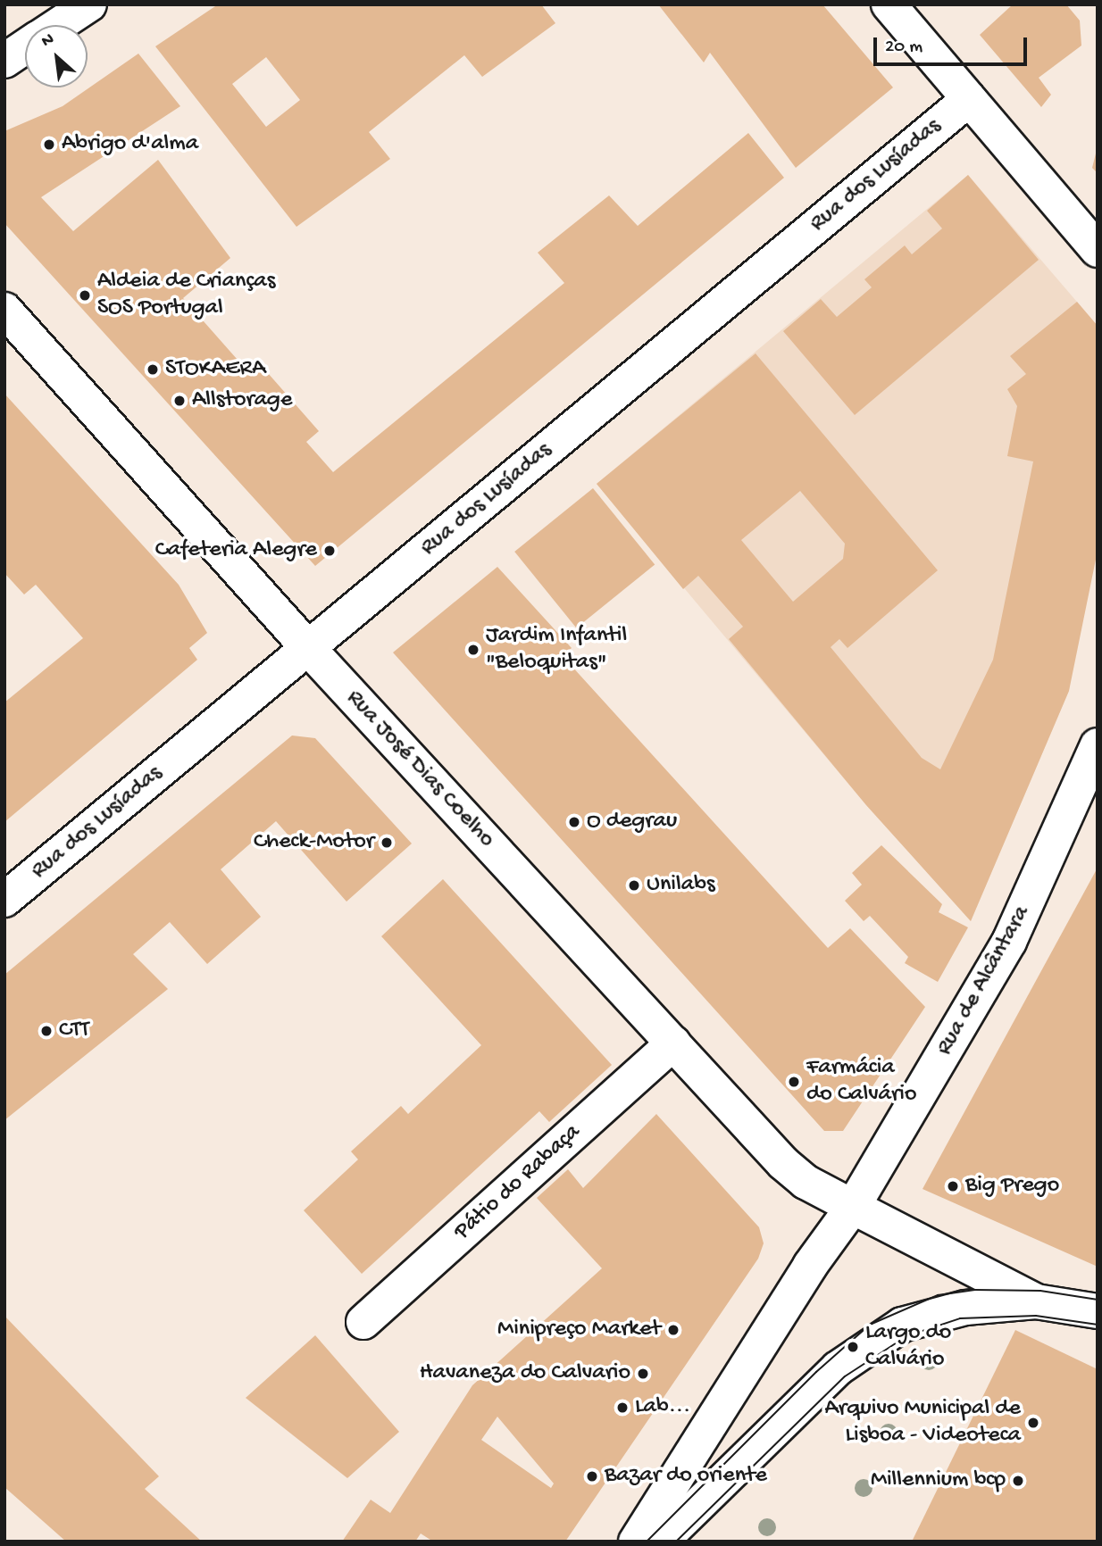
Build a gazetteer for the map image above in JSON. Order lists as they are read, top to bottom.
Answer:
{
  "streets": {
    "street": [
      "Rua dos Lusíadas",
      "Rua José Dias Coelho",
      "Rua de Alcântara",
      "Pátio do Rabaça"
    ]
  },
  "crossings": [
    ["Rua dos Lusíadas", "Rua José Dias Coelho"],
    ["Rua José Dias Coelho", "Rua de Alcântara"],
    ["Rua José Dias Coelho", "Pátio do Rabaça"]
  ],
  "places": [
    "Abrigo d'alma",
    "Aldeia de Crianças SOS Portugal",
    "STOKAERA",
    "Allstorage",
    "Cafeteria Alegre",
    "Jardim Infantil \"Beloquitas\"",
    "O degrau",
    "Check-Motor",
    "Unilabs",
    "CTT",
    "Farmácia do Calvário",
    "Big Prego",
    "Minipreço Market",
    "Largo do Calvário",
    "Havaneza do Calvario",
    "Lab...",
    "Arquivo Municipal de Lisboa - Videoteca",
    "Bazar do oriente",
    "Millennium bcp"
  ],
  "scale_bar": "20 m",
  "north": "top left"
}
